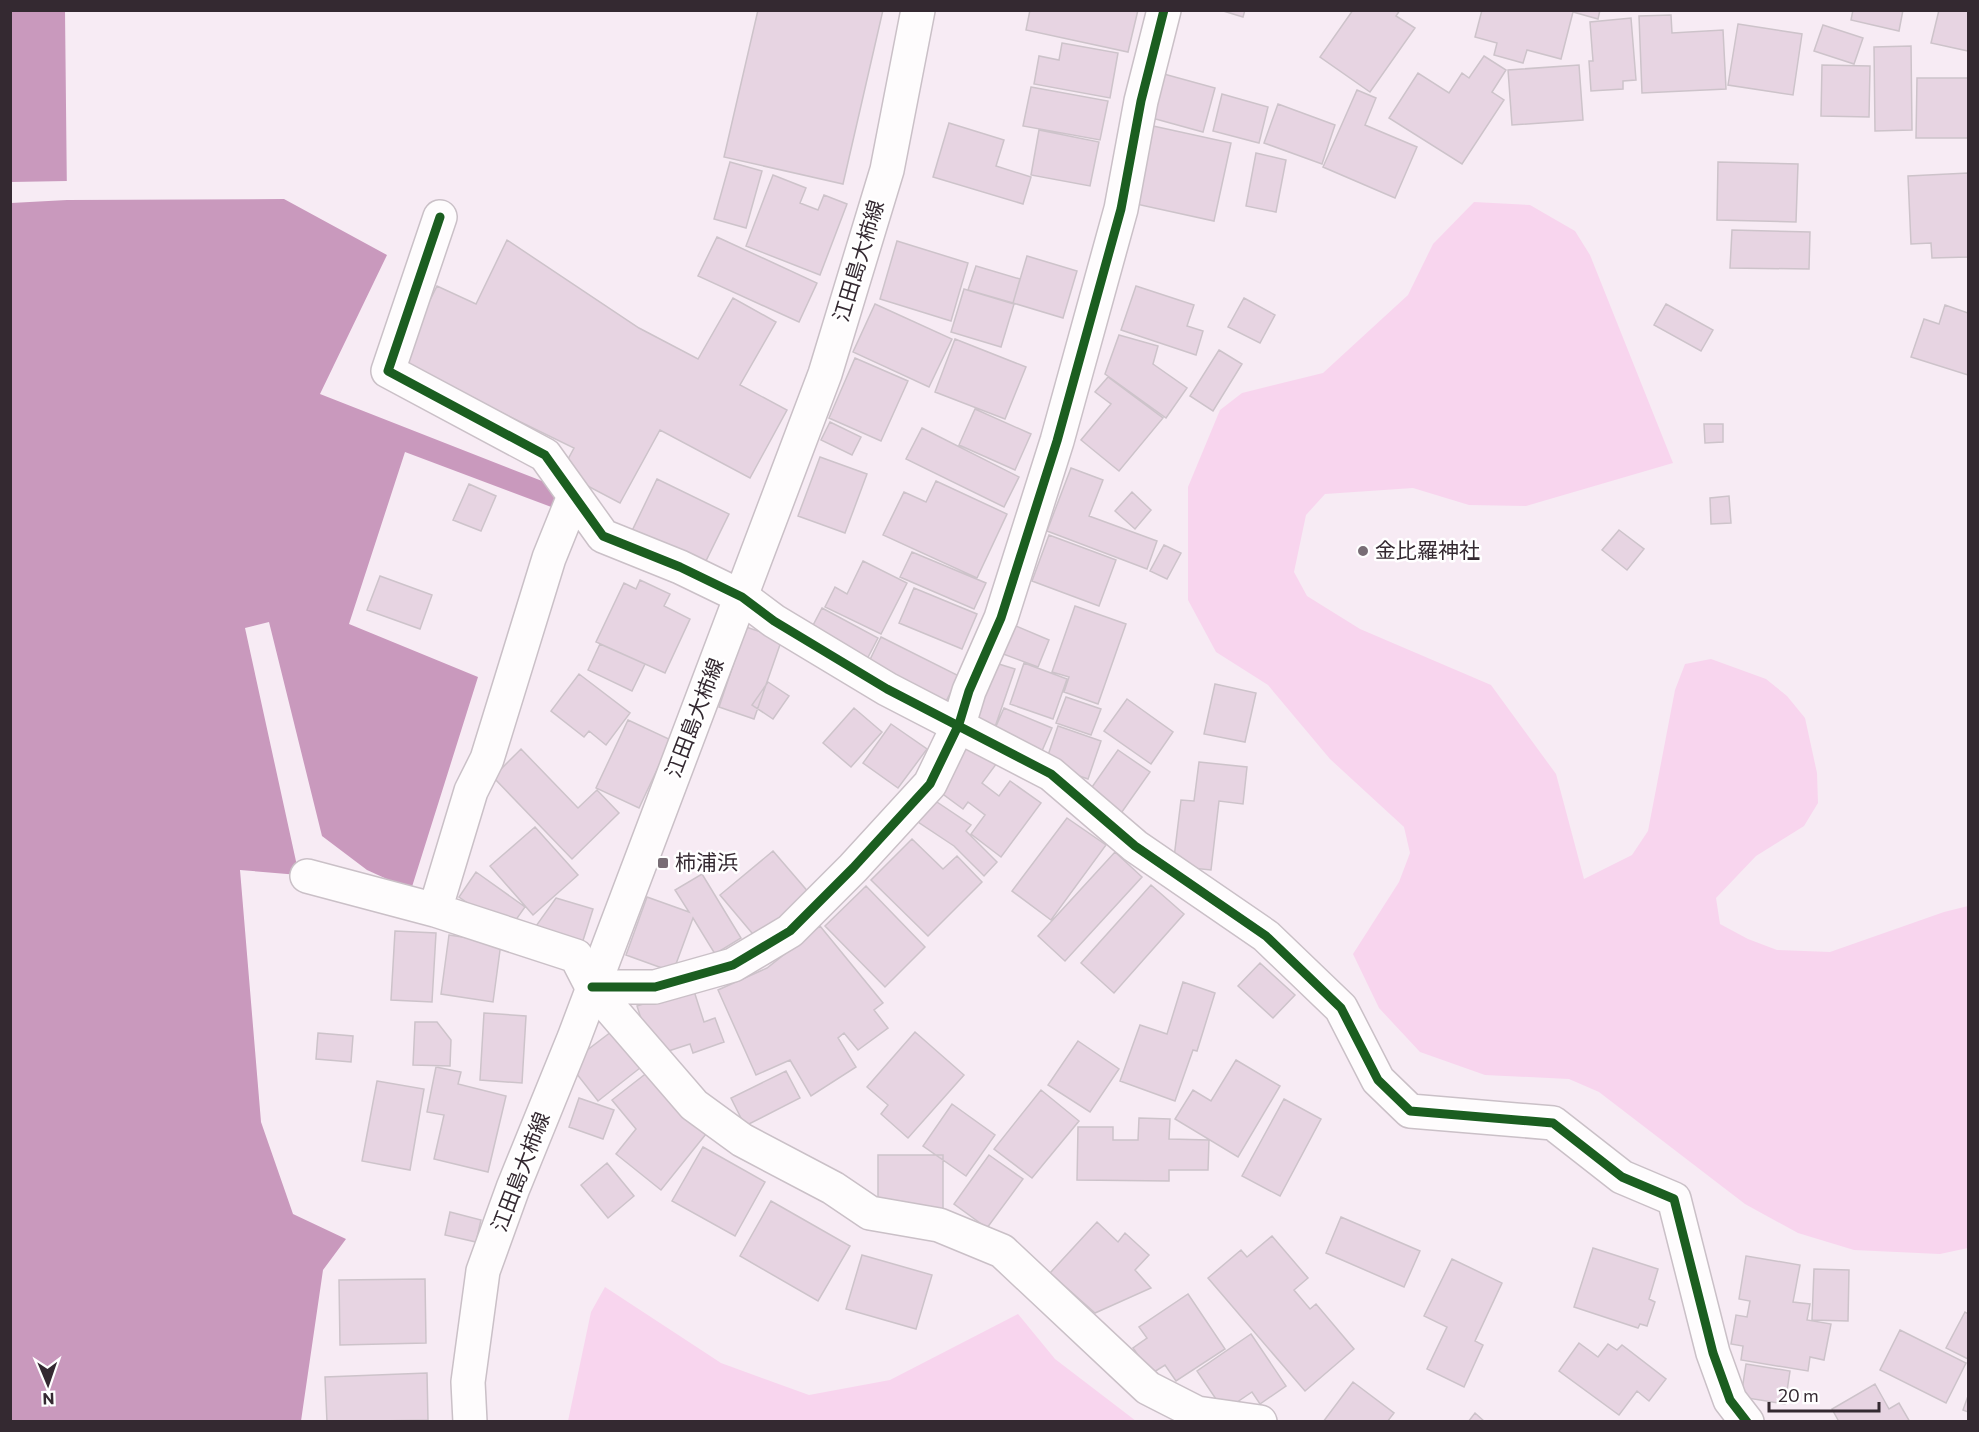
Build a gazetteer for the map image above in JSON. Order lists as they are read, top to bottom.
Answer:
{
  "streets": {
    "street": ["江田島大柿線"]
  },
  "places": {
    "other": ["金比羅神社"],
    "transit": ["柿浦浜"]
  },
  "scale_bar": "20 m",
  "north": "bottom"
}
